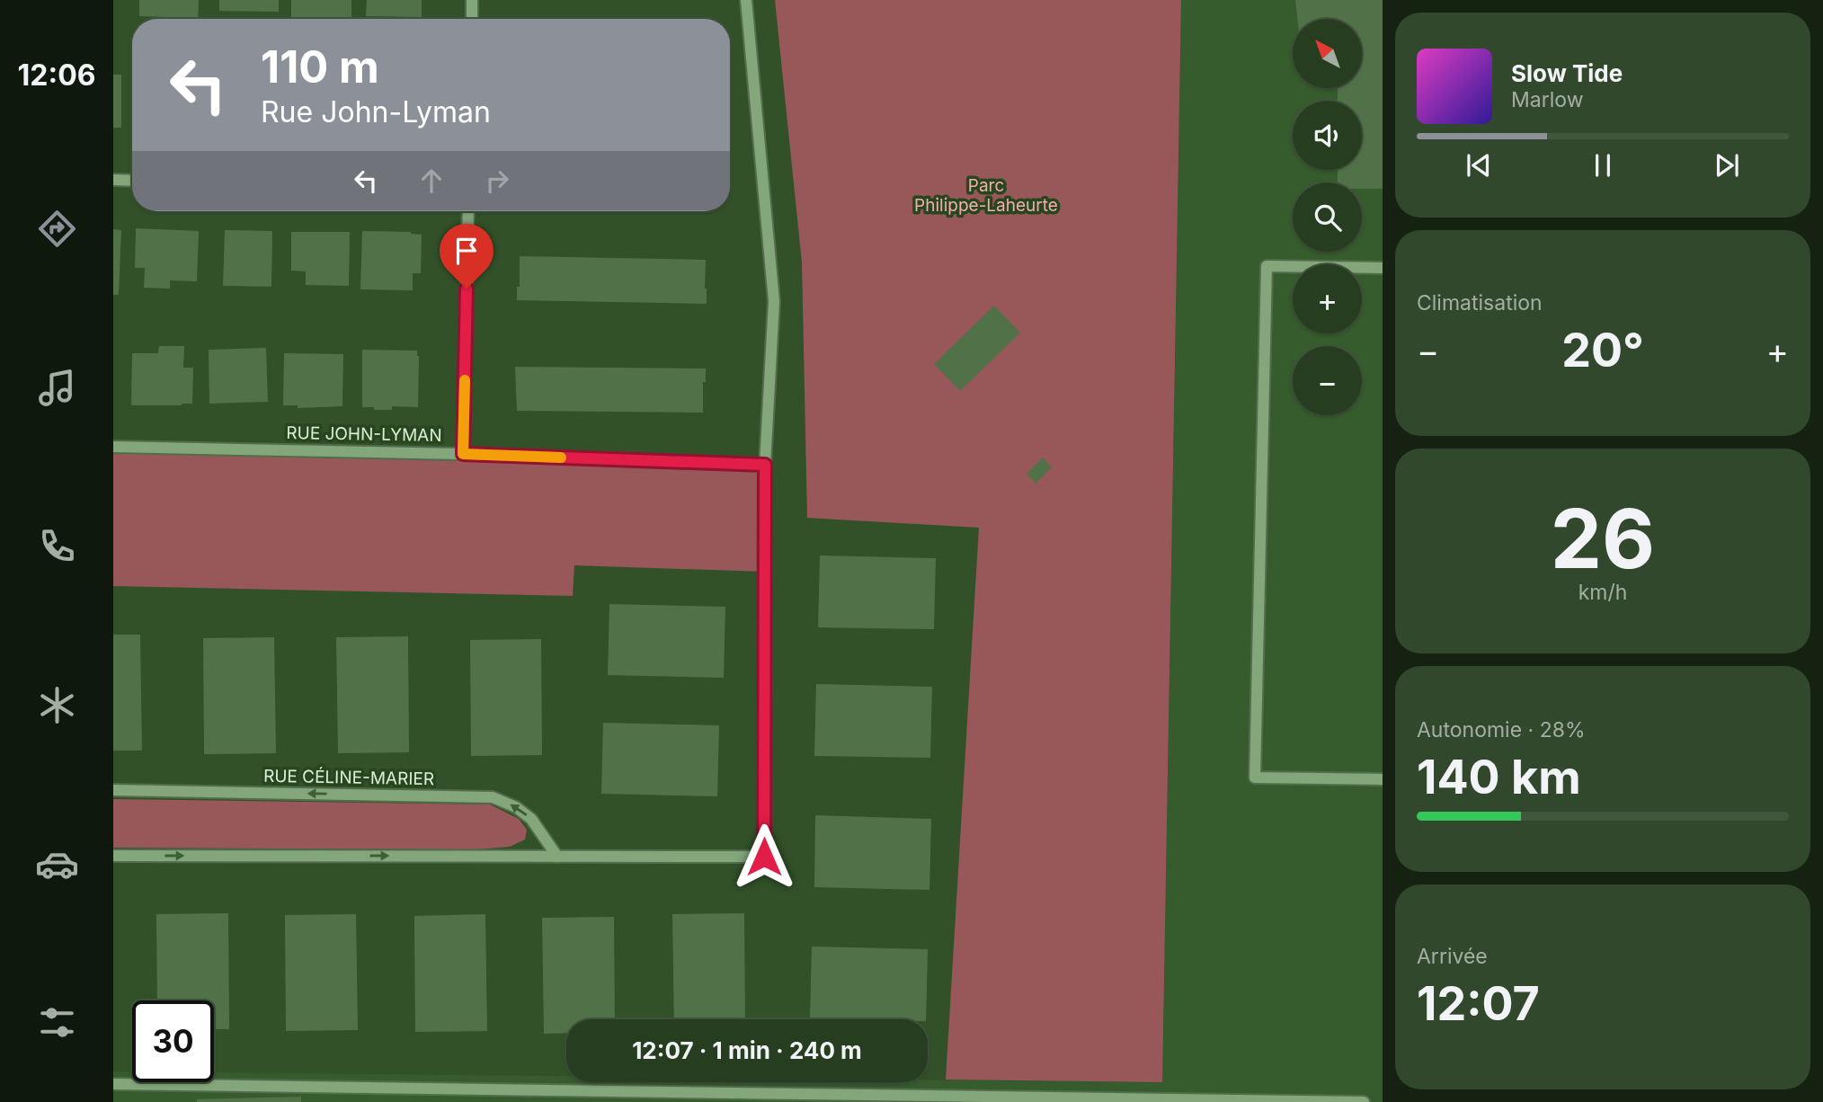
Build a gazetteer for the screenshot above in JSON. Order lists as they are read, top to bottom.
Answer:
{
  "streets": {
    "street": ["RUE JOHN-LYMAN", "RUE CÉLINE-MARIER"]
  },
  "parks": ["Parc Philippe-Laheurte"],
  "north": "top left",
  "page": {
    "tabs": "12:06",
    "map_buttons": ["+", "−"],
    "turn": ["110 m", "Rue John-Lyman"],
    "song": ["Slow Tide", "Marlow"],
    "tile": [
      "Climatisation",
      ["26", "km/h"],
      ["Autonomie · 28%", "140 km"],
      ["Arrivée", "12:07"]
    ],
    "heat": ["−", "20°", "+"],
    "limit": "30",
    "trip": "12:07 · 1 min · 240 m"
  }
}
